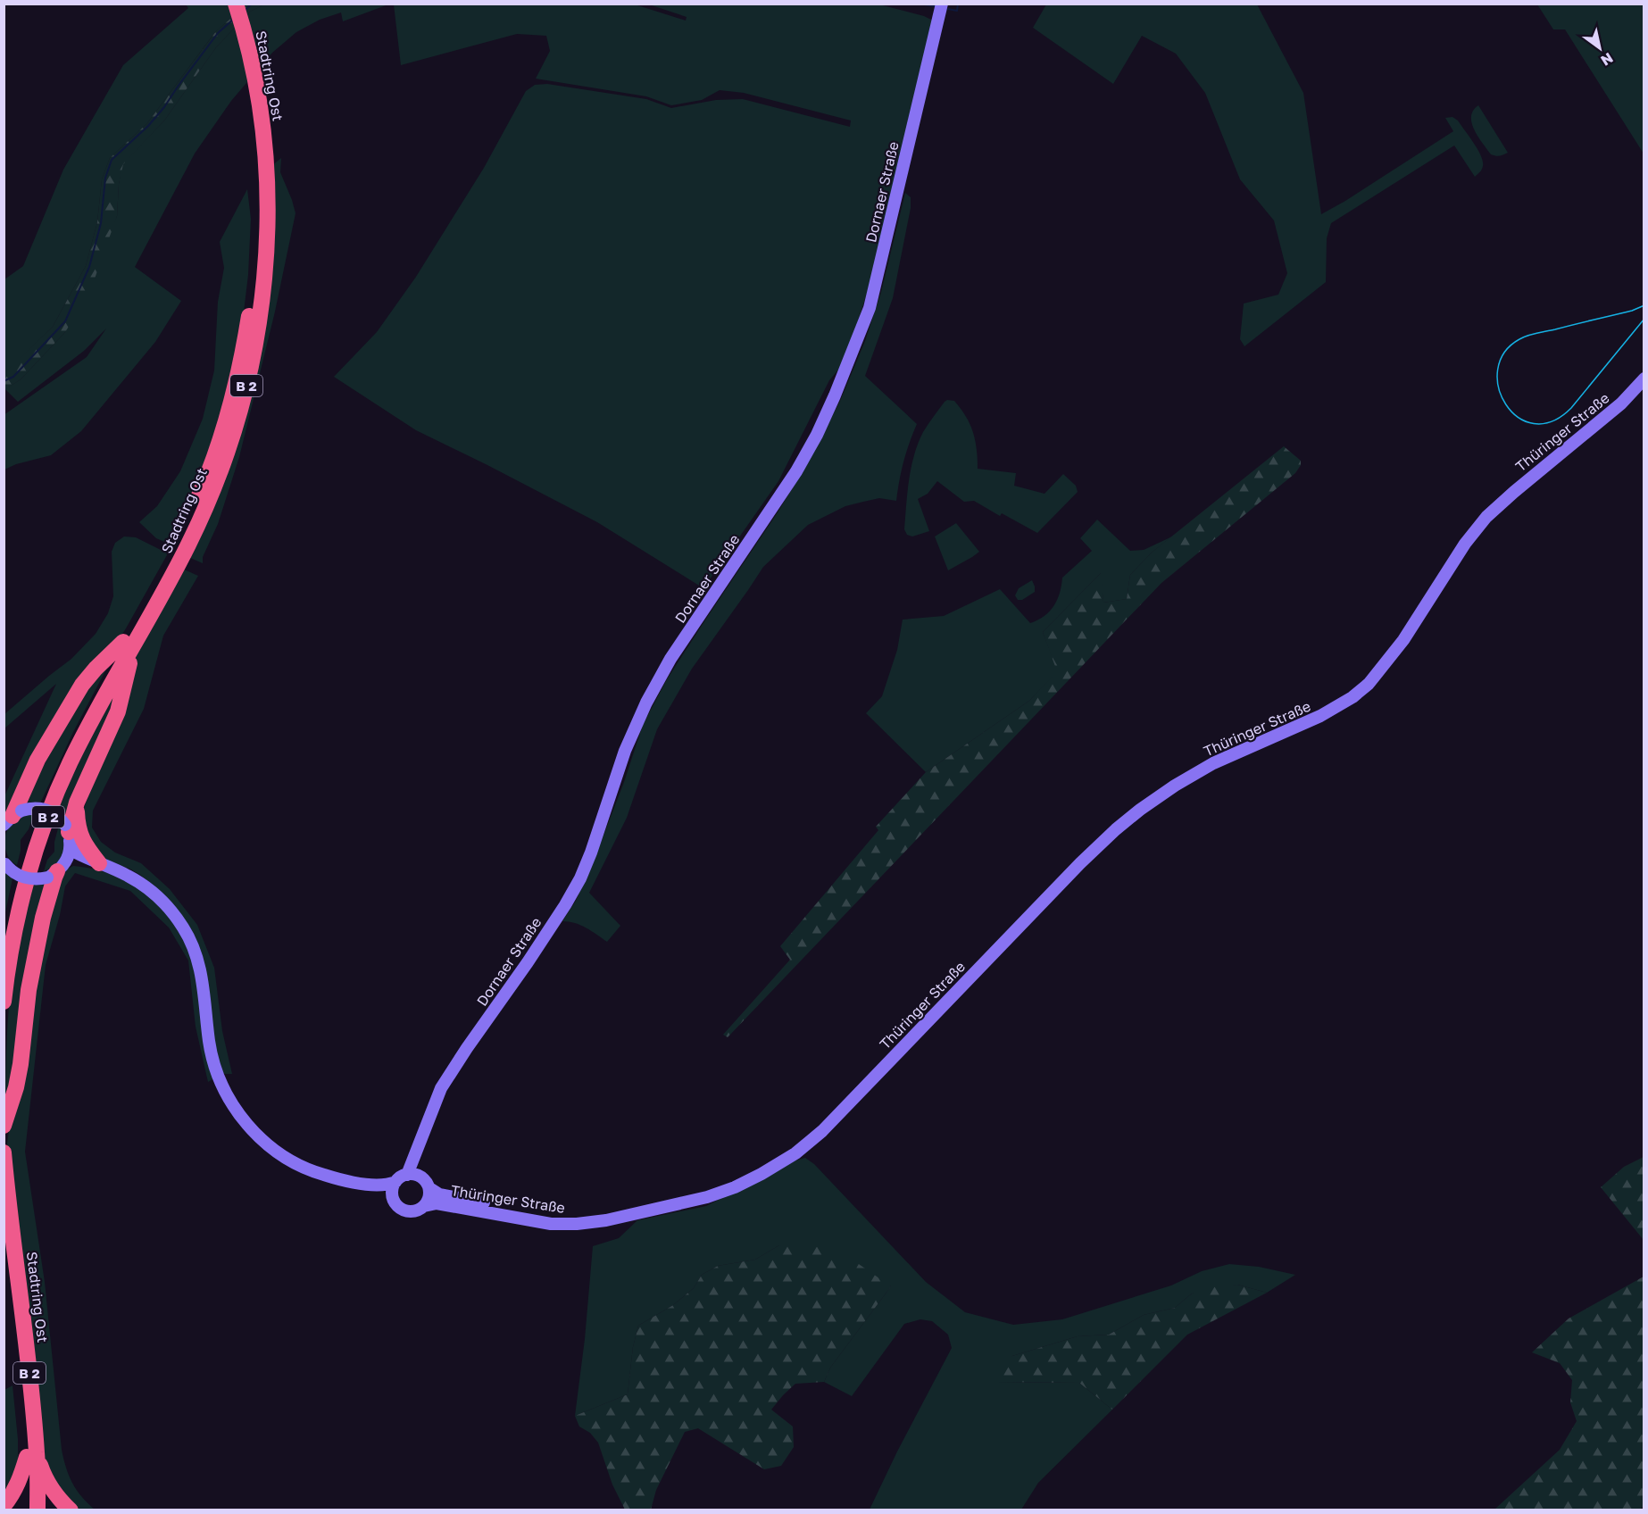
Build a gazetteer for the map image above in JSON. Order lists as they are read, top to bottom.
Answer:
{
  "streets": {
    "highway": ["Stadtring Ost", "B 2"],
    "main road": ["Dornaer Straße", "Thüringer Straße"]
  },
  "crossings": [
    ["Stadtring Ost", "B 2"],
    ["Dornaer Straße", "Thüringer Straße"]
  ],
  "north": "bottom right"
}
